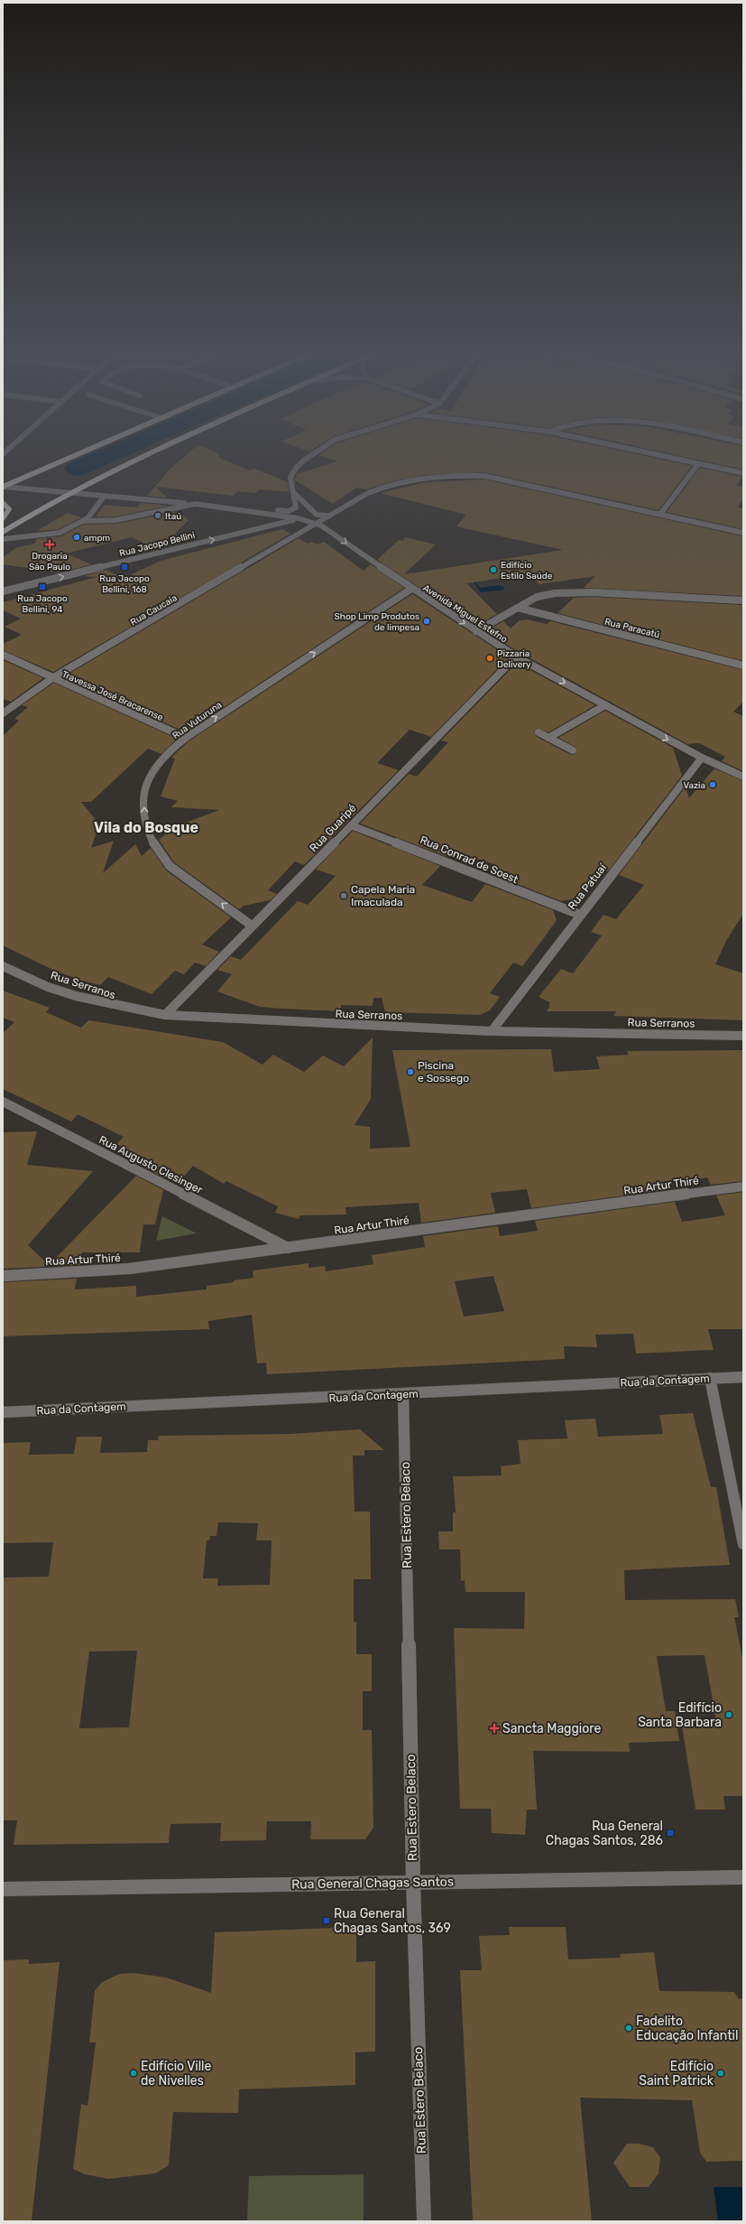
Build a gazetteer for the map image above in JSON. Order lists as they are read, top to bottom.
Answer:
{
  "streets": {
    "street": [
      "Rua Jacopo Bellini",
      "Rua Caucaia",
      "Avenida Miguel Estefno",
      "Rua Paracatú",
      "Travessa José Bracarense",
      "Rua Vuturuna",
      "Rua Guaripé",
      "Rua Conrad de Soest",
      "Rua Patuaí",
      "Rua Serranos",
      "Rua Augusto Clesinger",
      "Rua Artur Thiré",
      "Rua da Contagem",
      "Rua Estero Belaco",
      "Rua General Chagas Santos"
    ]
  },
  "crossings": [
    ["Rua Jacopo Bellini", "Avenida Miguel Estefno"],
    ["Rua Caucaia", "Avenida Miguel Estefno"],
    ["Rua Caucaia", "Travessa José Bracarense"],
    ["Avenida Miguel Estefno", "Rua Vuturuna"],
    ["Avenida Miguel Estefno", "Rua Guaripé"],
    ["Avenida Miguel Estefno", "Rua Patuaí"],
    ["Travessa José Bracarense", "Rua Vuturuna"],
    ["Rua Vuturuna", "Rua Guaripé"],
    ["Rua Guaripé", "Rua Conrad de Soest"],
    ["Rua Guaripé", "Rua Serranos"],
    ["Rua Conrad de Soest", "Rua Patuaí"],
    ["Rua Patuaí", "Rua Serranos"],
    ["Rua Augusto Clesinger", "Rua Artur Thiré"],
    ["Rua da Contagem", "Rua Estero Belaco"],
    ["Rua Estero Belaco", "Rua General Chagas Santos"]
  ],
  "one_way": ["Avenida Miguel Estefno"],
  "districts": ["Vila do Bosque"],
  "places": {
    "other": [
      "Itaú",
      "ampm",
      "Edifício Estilo Saúde",
      "Shop Limp Produtos de limpesa",
      "Pizzaria Delivery",
      "Vazia",
      "Capela Maria Imaculada",
      "Piscina e Sossego",
      "Edifício Santa Barbara",
      "Fadelito Educação Infantil",
      "Edifício Ville de Nivelles",
      "Edifício Saint Patrick"
    ],
    "health": ["Drogaria São Paulo", "Sancta Maggiore"],
    "transit": [
      "Rua Jacopo Bellini, 168",
      "Rua Jacopo Bellini, 94",
      "Rua General Chagas Santos, 286",
      "Rua General Chagas Santos, 369"
    ]
  }
}
